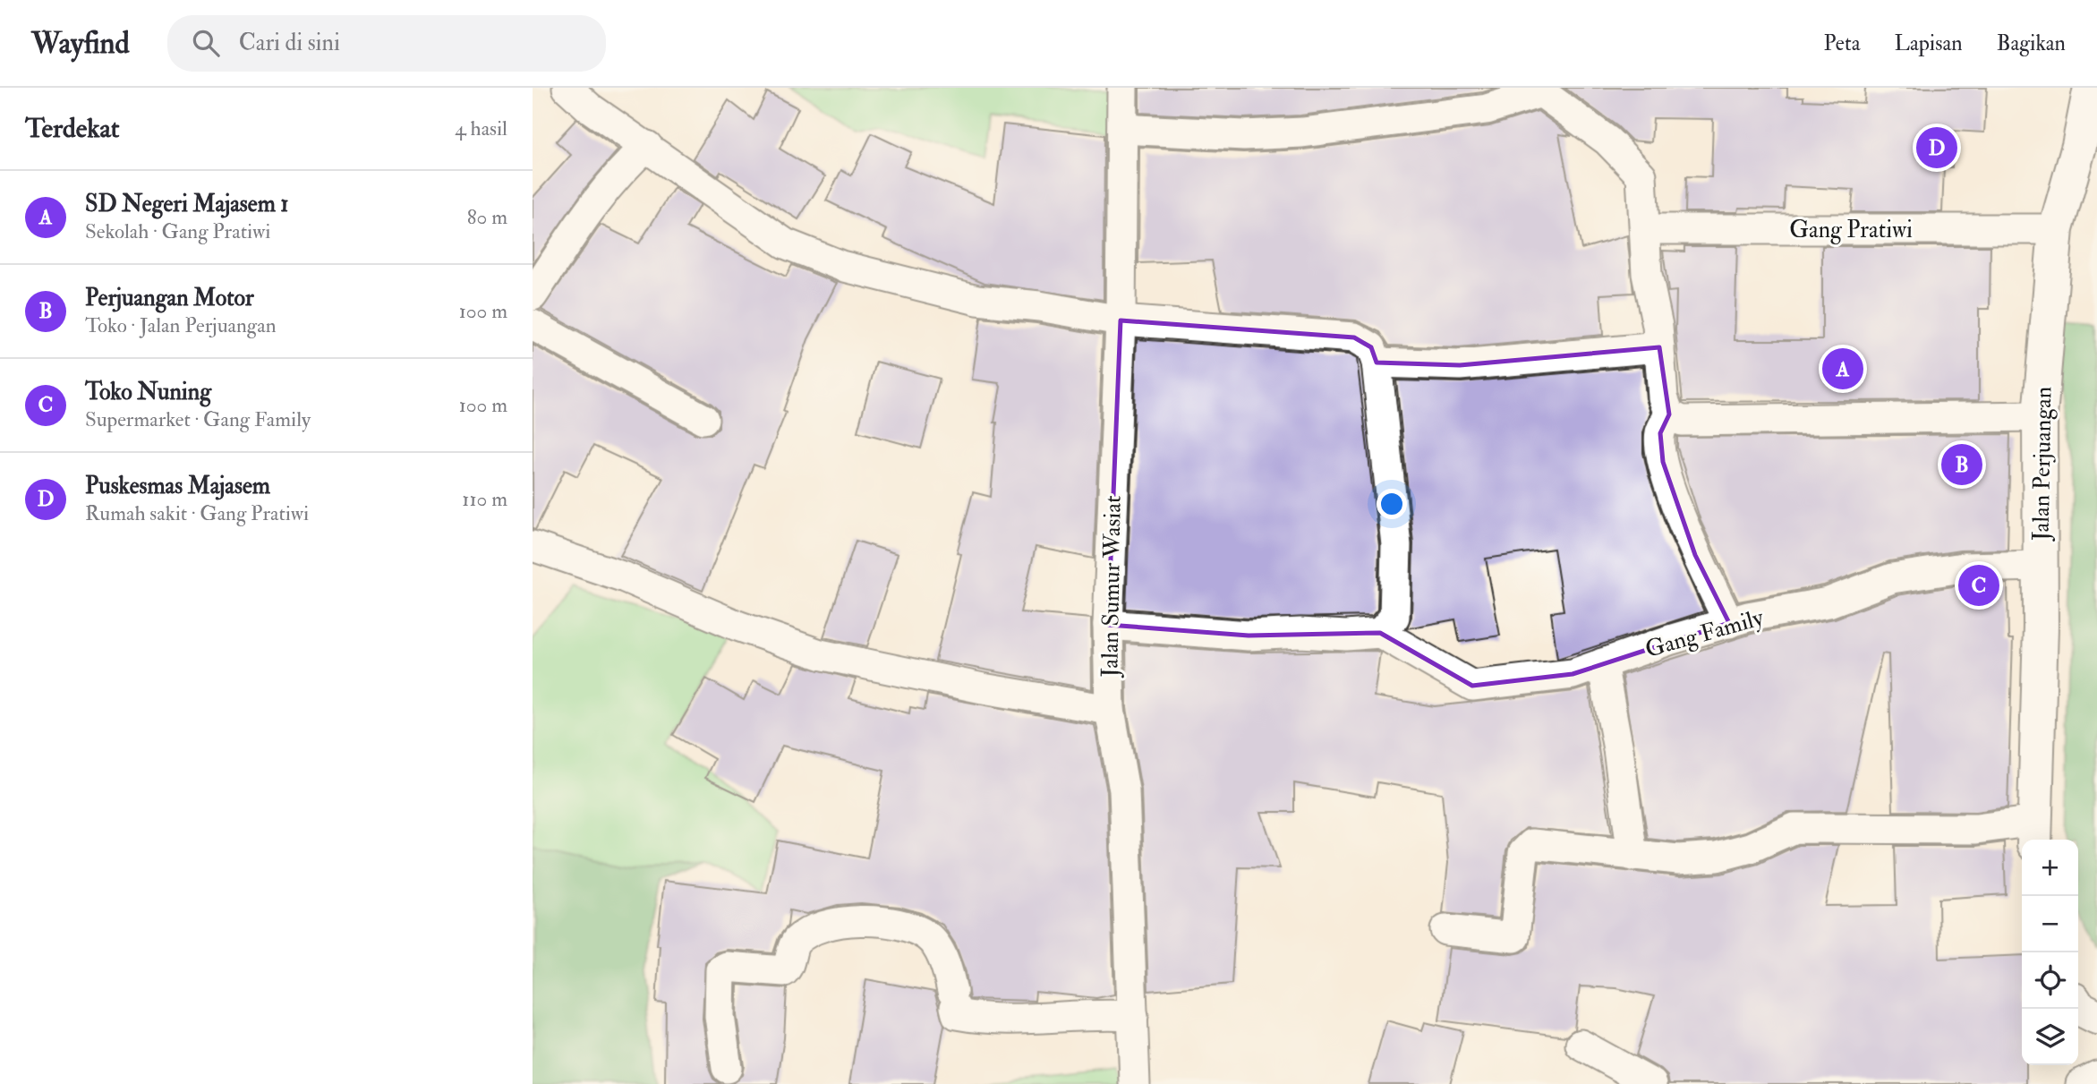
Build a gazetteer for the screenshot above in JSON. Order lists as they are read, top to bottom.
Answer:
{
  "streets": {
    "street": [
      "Gang Pratiwi",
      "Jalan Perjuangan",
      "Jalan Sumur Wasiat",
      "Gang Family"
    ]
  },
  "crossings": [
    ["Gang Pratiwi", "Jalan Perjuangan"],
    ["Jalan Perjuangan", "Gang Family"]
  ],
  "page": {
    "header": "Wayfind",
    "search": "Cari di sini",
    "nav": ["Peta", "Lapisan", "Bagikan"],
    "heading": ["Terdekat", "4 hasil"],
    "pins": [
      "D",
      "A",
      "B",
      "C"
    ],
    "list": [
      {
        "mark": "A",
        "name": "SD Negeri Majasem 1",
        "note": "Sekolah · Gang Pratiwi",
        "value": "80 m"
      },
      {
        "mark": "B",
        "name": "Perjuangan Motor",
        "note": "Toko · Jalan Perjuangan",
        "value": "100 m"
      },
      {
        "mark": "C",
        "name": "Toko Nuning",
        "note": "Supermarket · Gang Family",
        "value": "100 m"
      },
      {
        "mark": "D",
        "name": "Puskesmas Majasem",
        "note": "Rumah sakit · Gang Pratiwi",
        "value": "110 m"
      }
    ],
    "map_buttons": ["+", "−"]
  }
}
